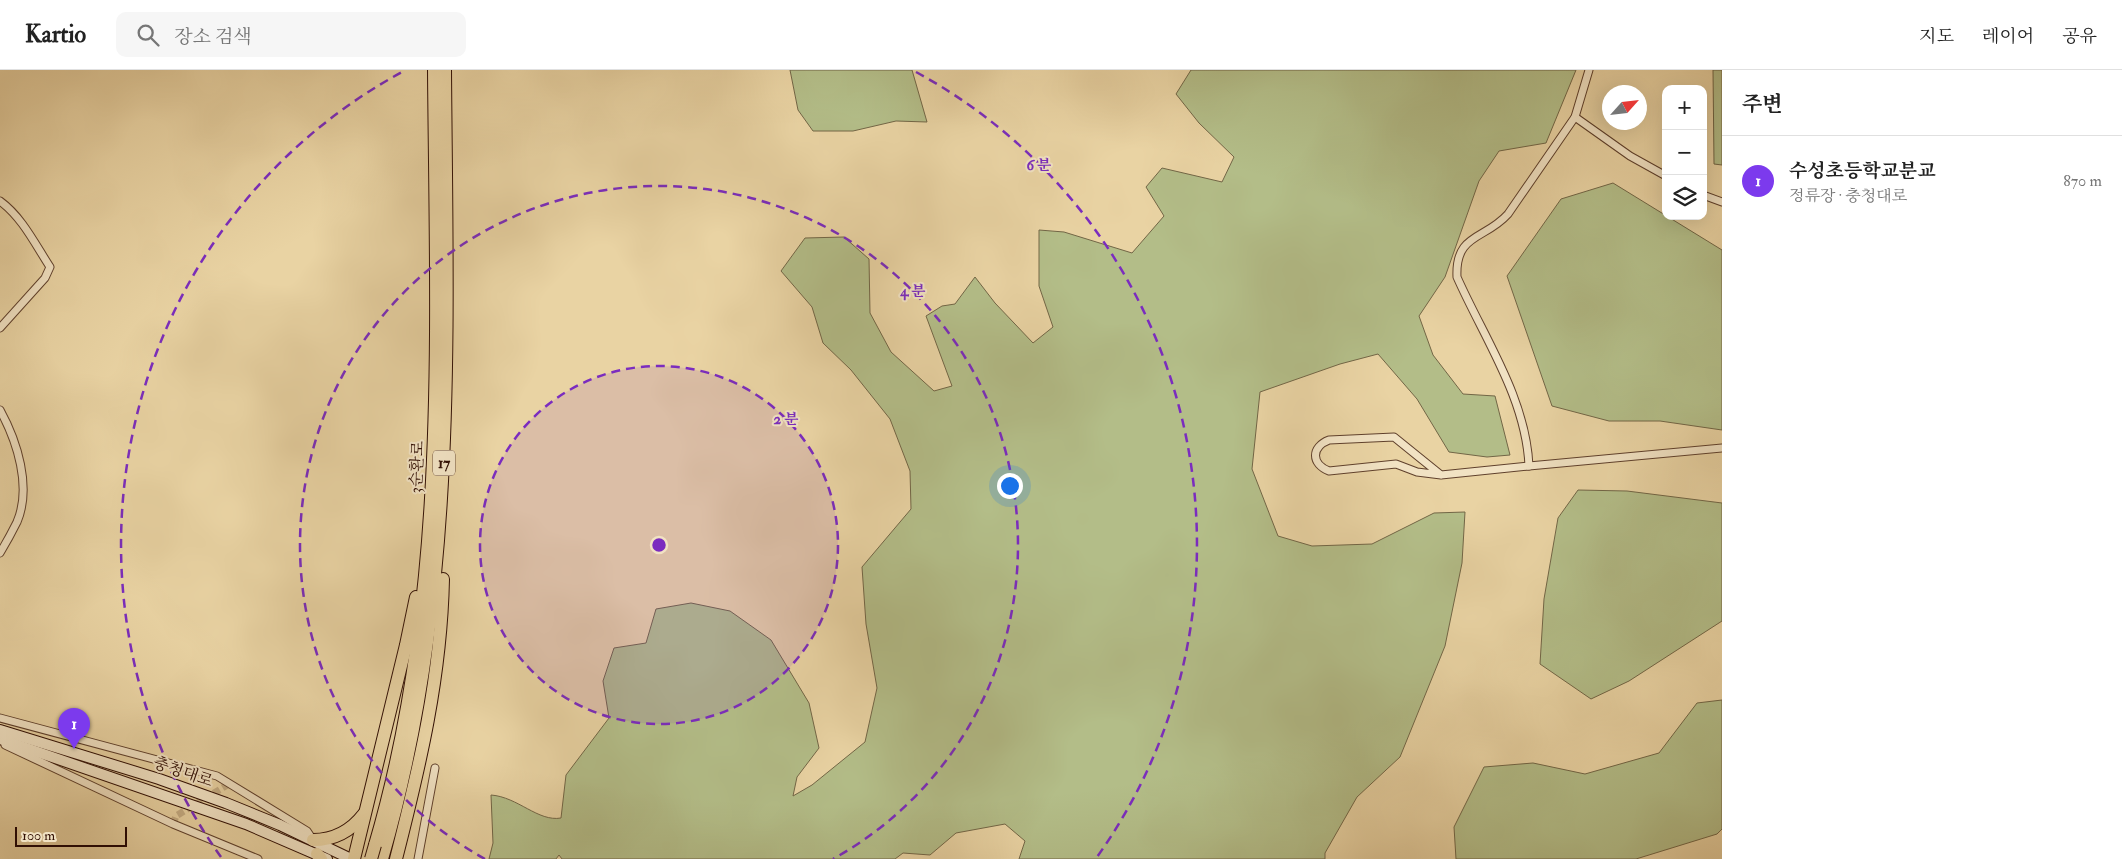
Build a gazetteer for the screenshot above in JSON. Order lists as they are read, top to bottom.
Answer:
{
  "streets": {
    "highway": ["17", "3순환로"],
    "main road": ["충청대로"]
  },
  "scale_bar": "100 m",
  "north": "top right",
  "page": {
    "header": "Kartio",
    "search": "장소 검색",
    "nav": ["지도", "레이어", "공유"],
    "heading": "주변",
    "map_buttons": ["+", "−"],
    "list": [
      {
        "mark": "1",
        "name": "수성초등학교분교",
        "note": "정류장 · 충청대로",
        "value": "870 m"
      }
    ],
    "pins": "1",
    "scale": "100 m"
  },
  "rings": ["6 분", "4 분", "2 분"]
}
